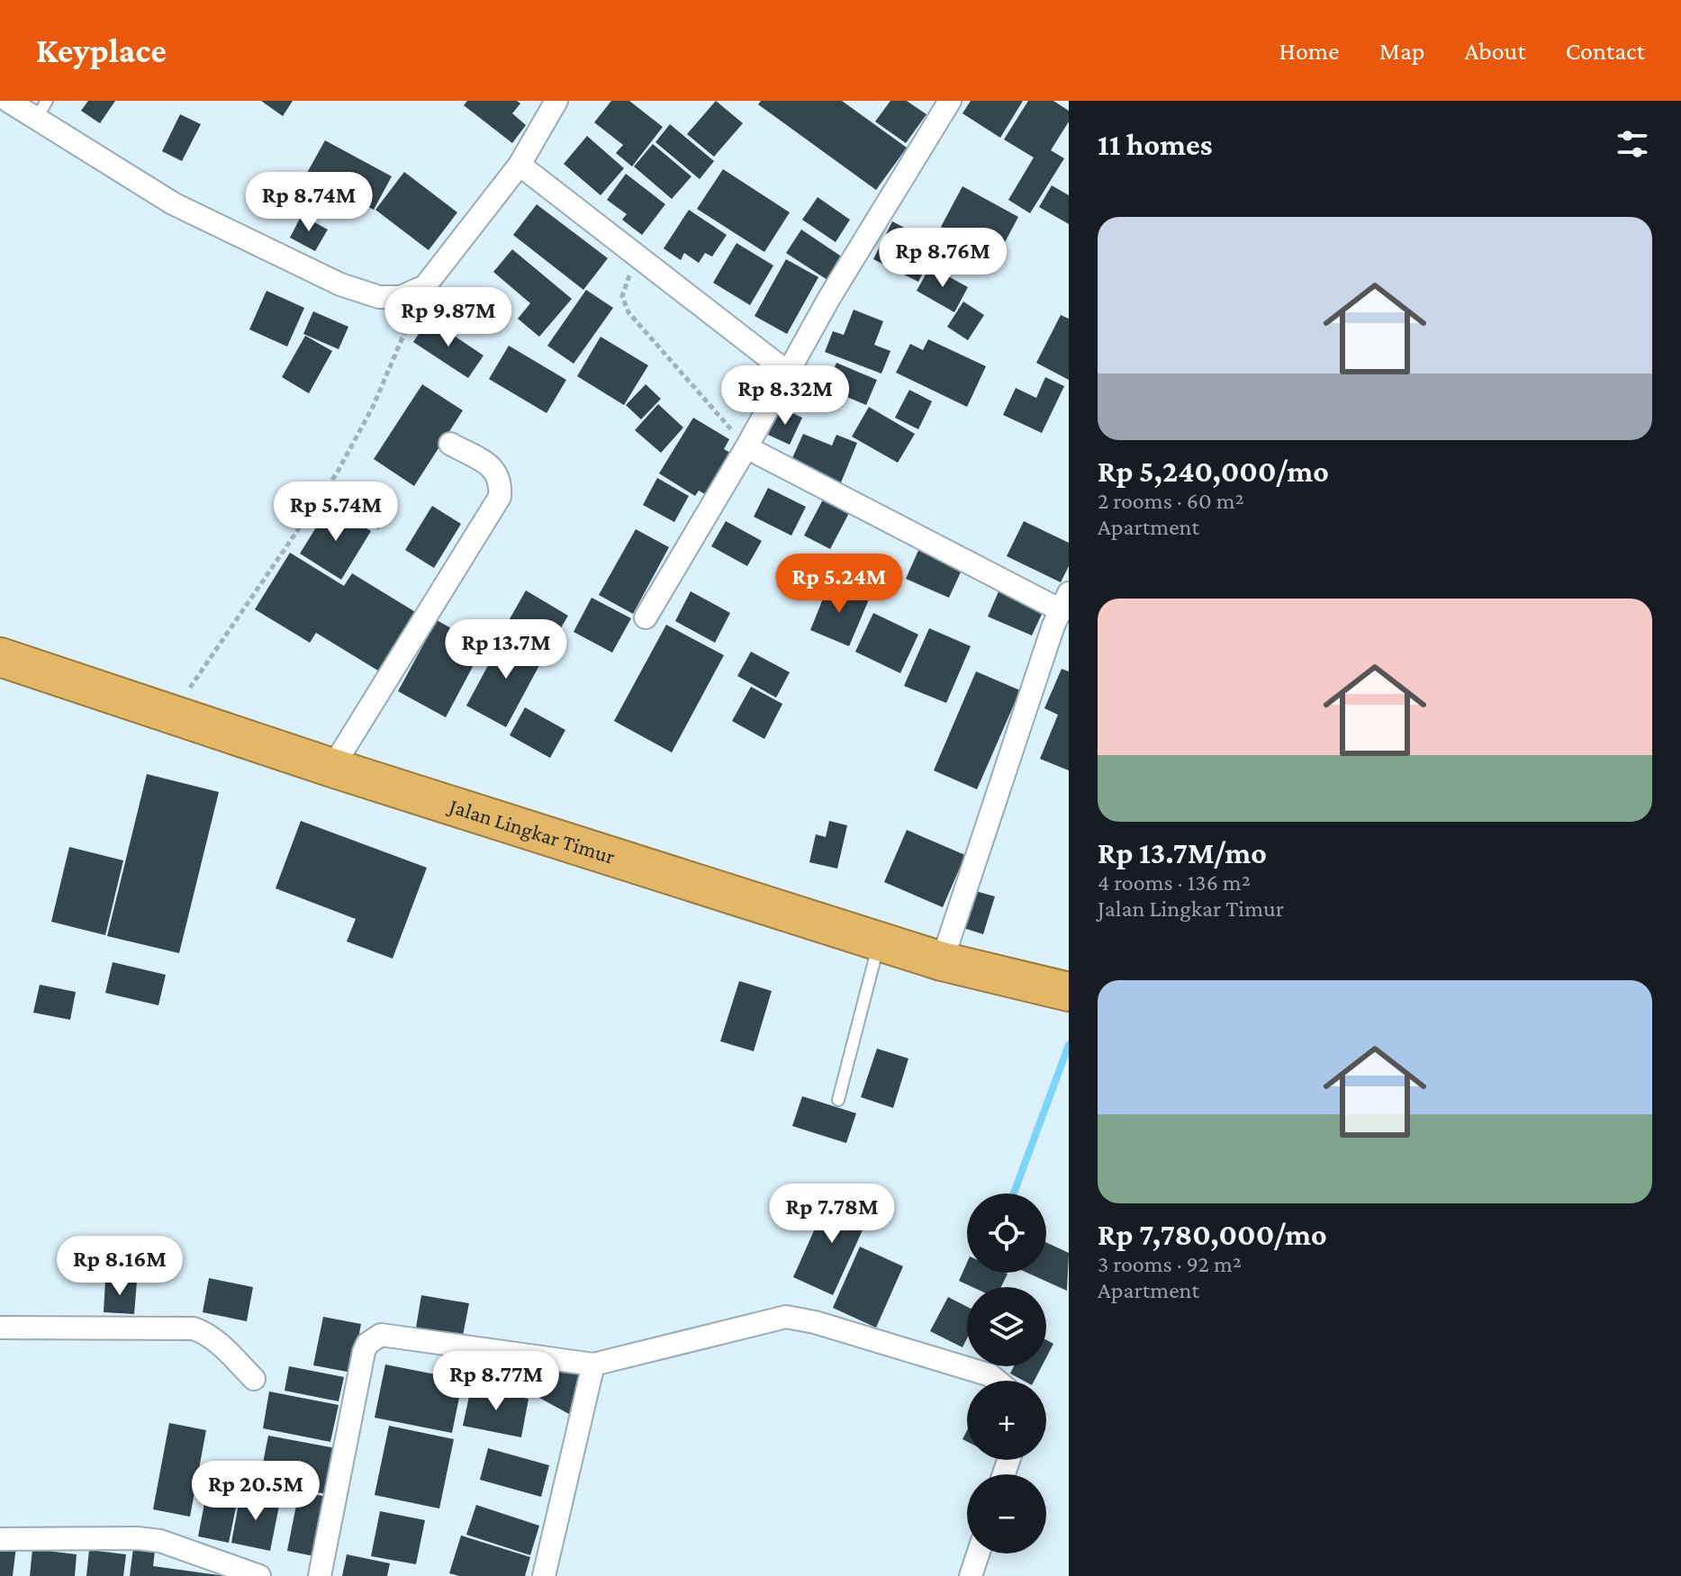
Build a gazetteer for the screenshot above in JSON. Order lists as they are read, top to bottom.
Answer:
{
  "streets": {
    "highway": ["Jalan Lingkar Timur"]
  },
  "page": {
    "header": "Keyplace",
    "nav": [
      "Home",
      "Map",
      "About",
      "Contact"
    ],
    "heading": "11 homes",
    "price": [
      "Rp 8.74M",
      "Rp 8.76M",
      "Rp 9.87M",
      "Rp 8.32M",
      "Rp 5.74M",
      "Rp 5.24M",
      "Rp 13.7M",
      "Rp 7.78M",
      "Rp 8.16M",
      "Rp 8.77M",
      "Rp 20.5M"
    ],
    "list": [
      {
        "name": "Rp 5,240,000/mo",
        "note": "2 rooms · 60 m² · Apartment"
      },
      {
        "name": "Rp 13.7M/mo",
        "note": "4 rooms · 136 m² · Jalan Lingkar Timur"
      },
      {
        "name": "Rp 7,780,000/mo",
        "note": "3 rooms · 92 m² · Apartment"
      }
    ],
    "map_buttons": ["+", "−"]
  }
}
